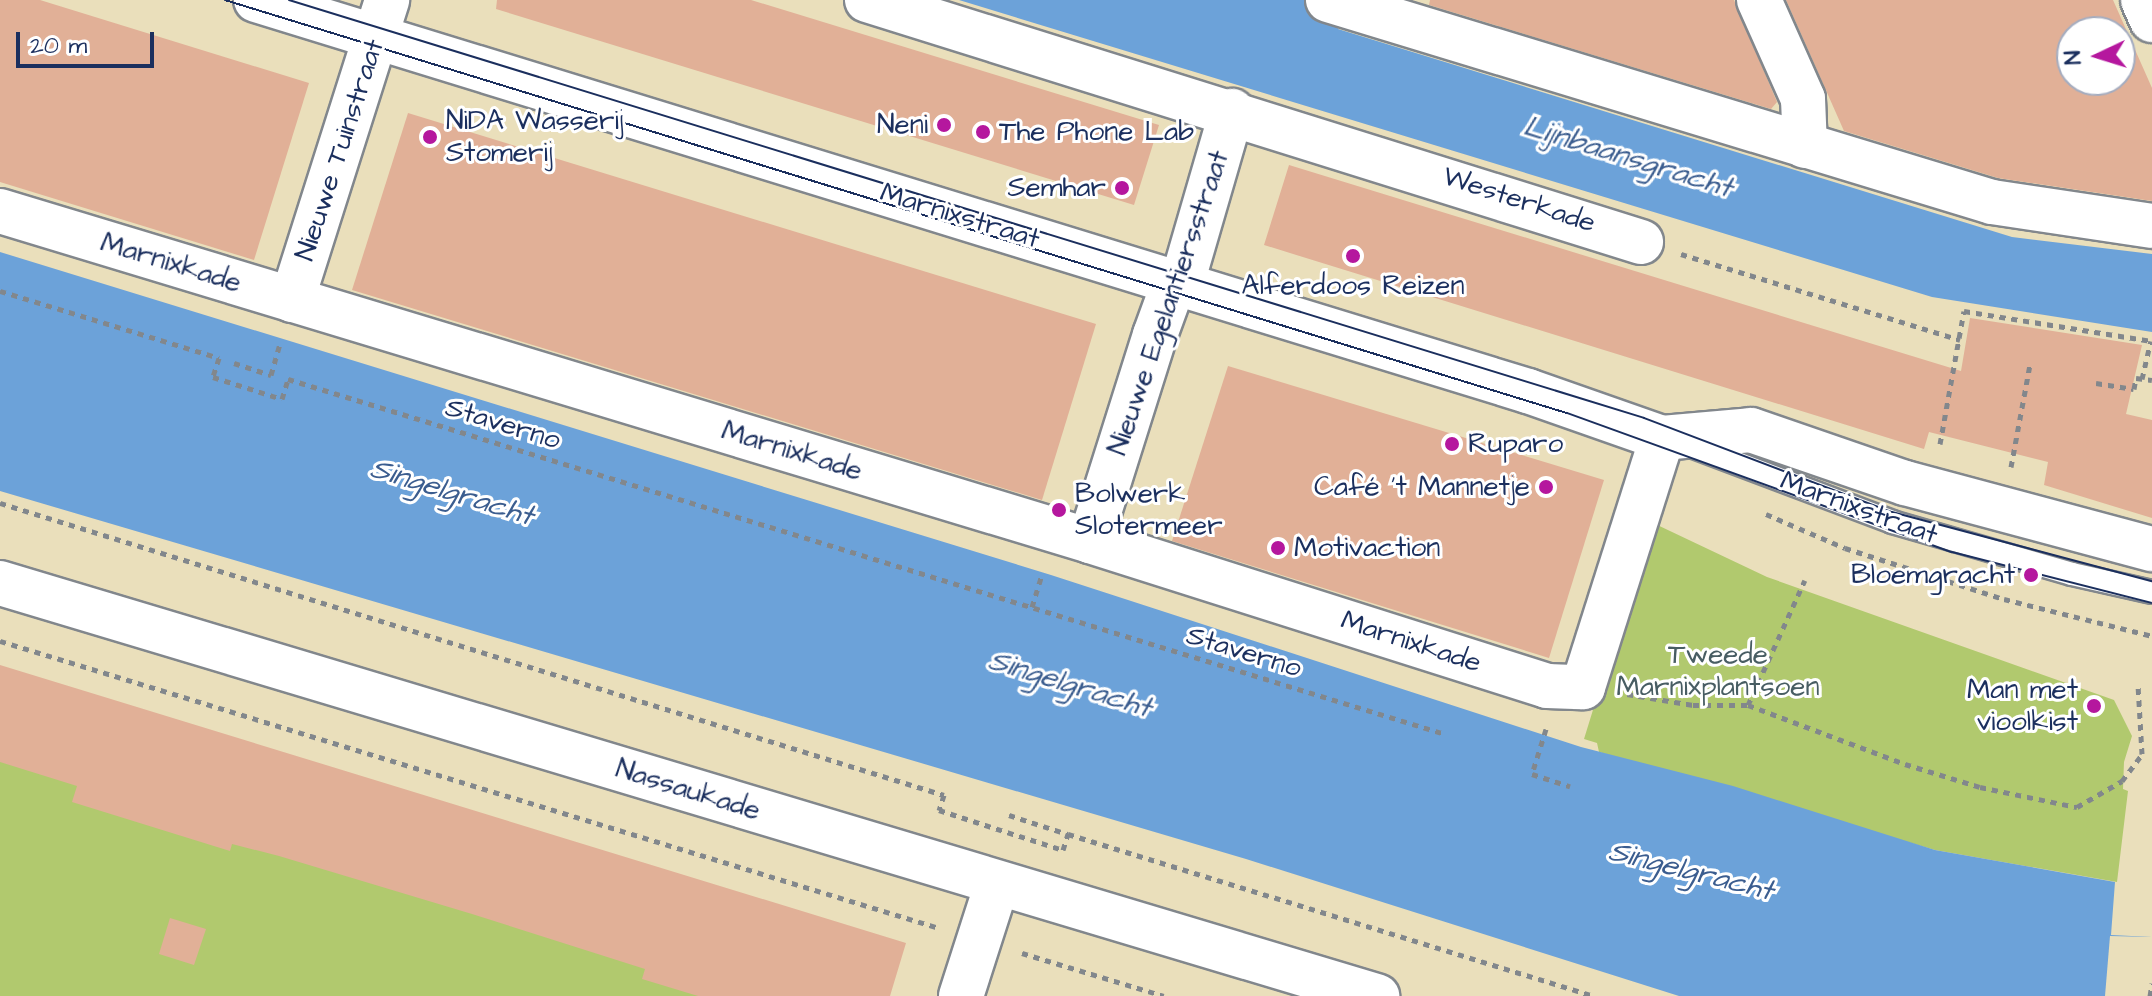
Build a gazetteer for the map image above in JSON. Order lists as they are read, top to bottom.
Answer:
{
  "streets": {
    "street": [
      "Nieuwe Tuinstraat",
      "Westerkade",
      "Marnixstraat",
      "Marnixkade",
      "Nieuwe Egelantiersstraat",
      "Nassaukade"
    ],
    "path": ["Staverno"]
  },
  "crossings": [
    ["Nieuwe Tuinstraat", "Marnixstraat"],
    ["Nieuwe Tuinstraat", "Marnixkade"],
    ["Westerkade", "Nieuwe Egelantiersstraat"],
    ["Marnixstraat", "Nieuwe Egelantiersstraat"],
    ["Marnixkade", "Nieuwe Egelantiersstraat"]
  ],
  "water": ["Lijnbaansgracht", "Singelgracht"],
  "parks": ["Tweede Marnixplantsoen"],
  "places": [
    "Neni",
    "The Phone Lab",
    "NiDA Wasserij Stomerij",
    "Semhar",
    "Alferdoos Reizen",
    "Ruparo",
    "Café 't Mannetje",
    "Bolwerk Slotermeer",
    "Motivaction",
    "Bloemgracht",
    "Man met vioolkist"
  ],
  "scale_bar": "20 m",
  "north": "left"
}
